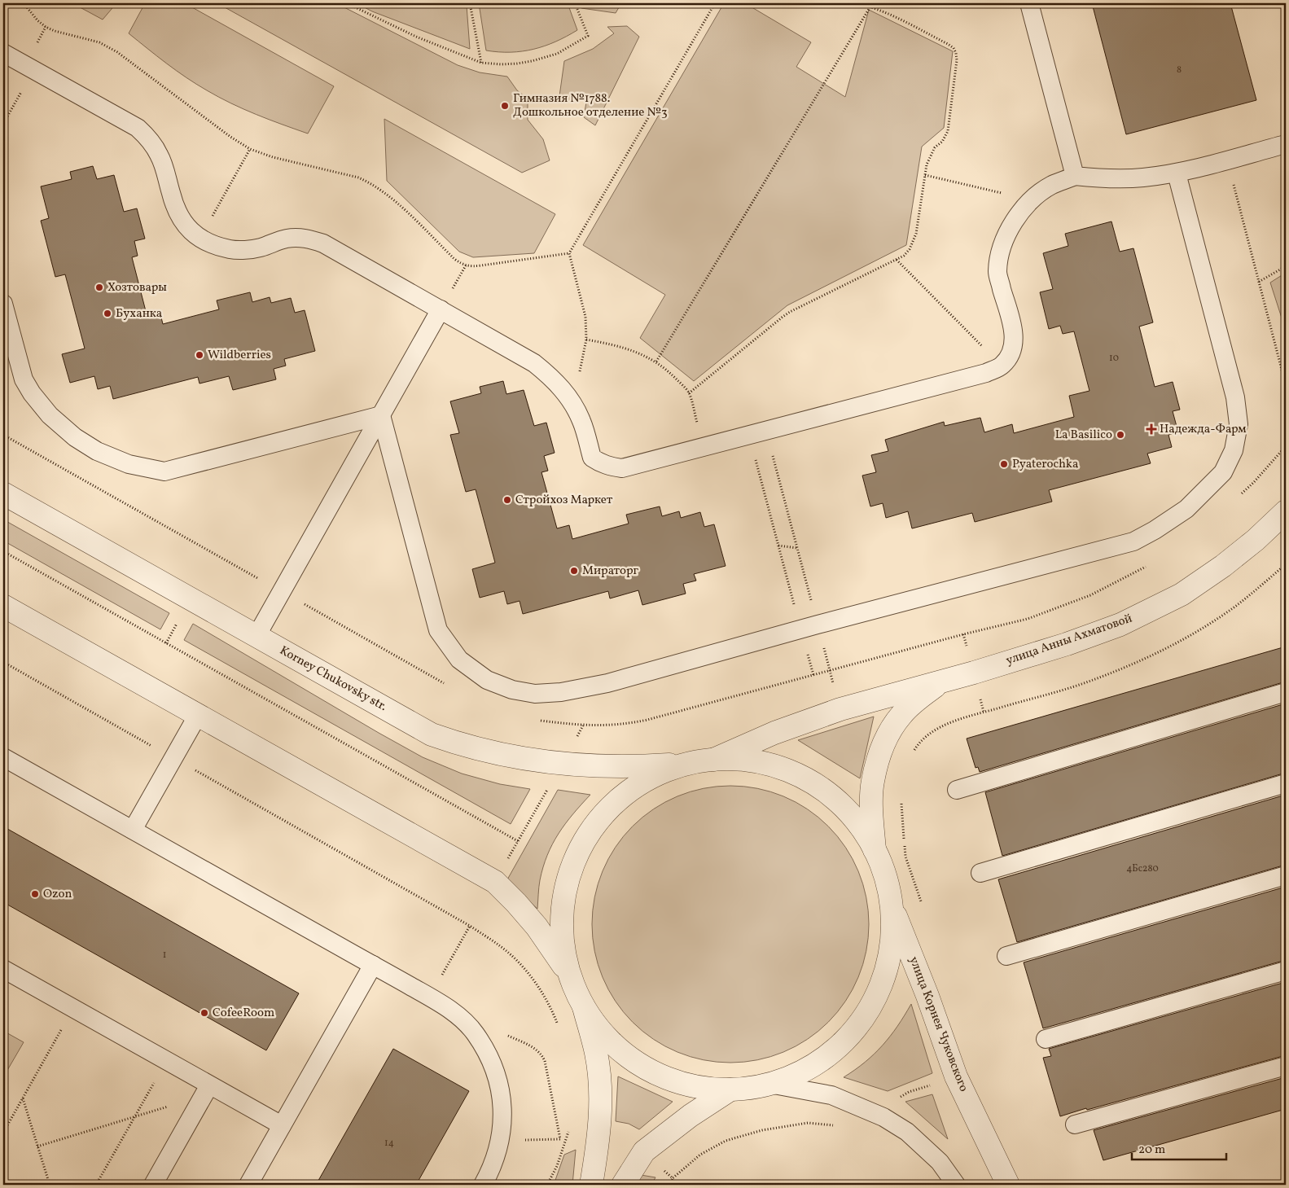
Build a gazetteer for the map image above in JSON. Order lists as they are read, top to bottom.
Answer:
{
  "streets": {
    "street": ["улица Анны Ахматовой", "Korney Chukovsky str.", "улица Корнея Чуковского"]
  },
  "crossings": [
    ["улица Анны Ахматовой", "Korney Chukovsky str."],
    ["улица Анны Ахматовой", "улица Корнея Чуковского"],
    ["Korney Chukovsky str.", "улица Корнея Чуковского"]
  ],
  "places": {
    "other": [
      "Гимназия №1788. Дошкольное отделение №3",
      "Хозтовары",
      "Буханка",
      "Wildberries",
      "La Basilico",
      "Pyaterochka",
      "Стройхоз Маркет",
      "Мираторг",
      "Ozon",
      "CofeeRoom"
    ],
    "health": ["Надежда-Фарм"]
  },
  "house_numbers": [
    "8",
    "10",
    "4Бс280",
    "1",
    "14"
  ],
  "scale_bar": "20 m"
}
